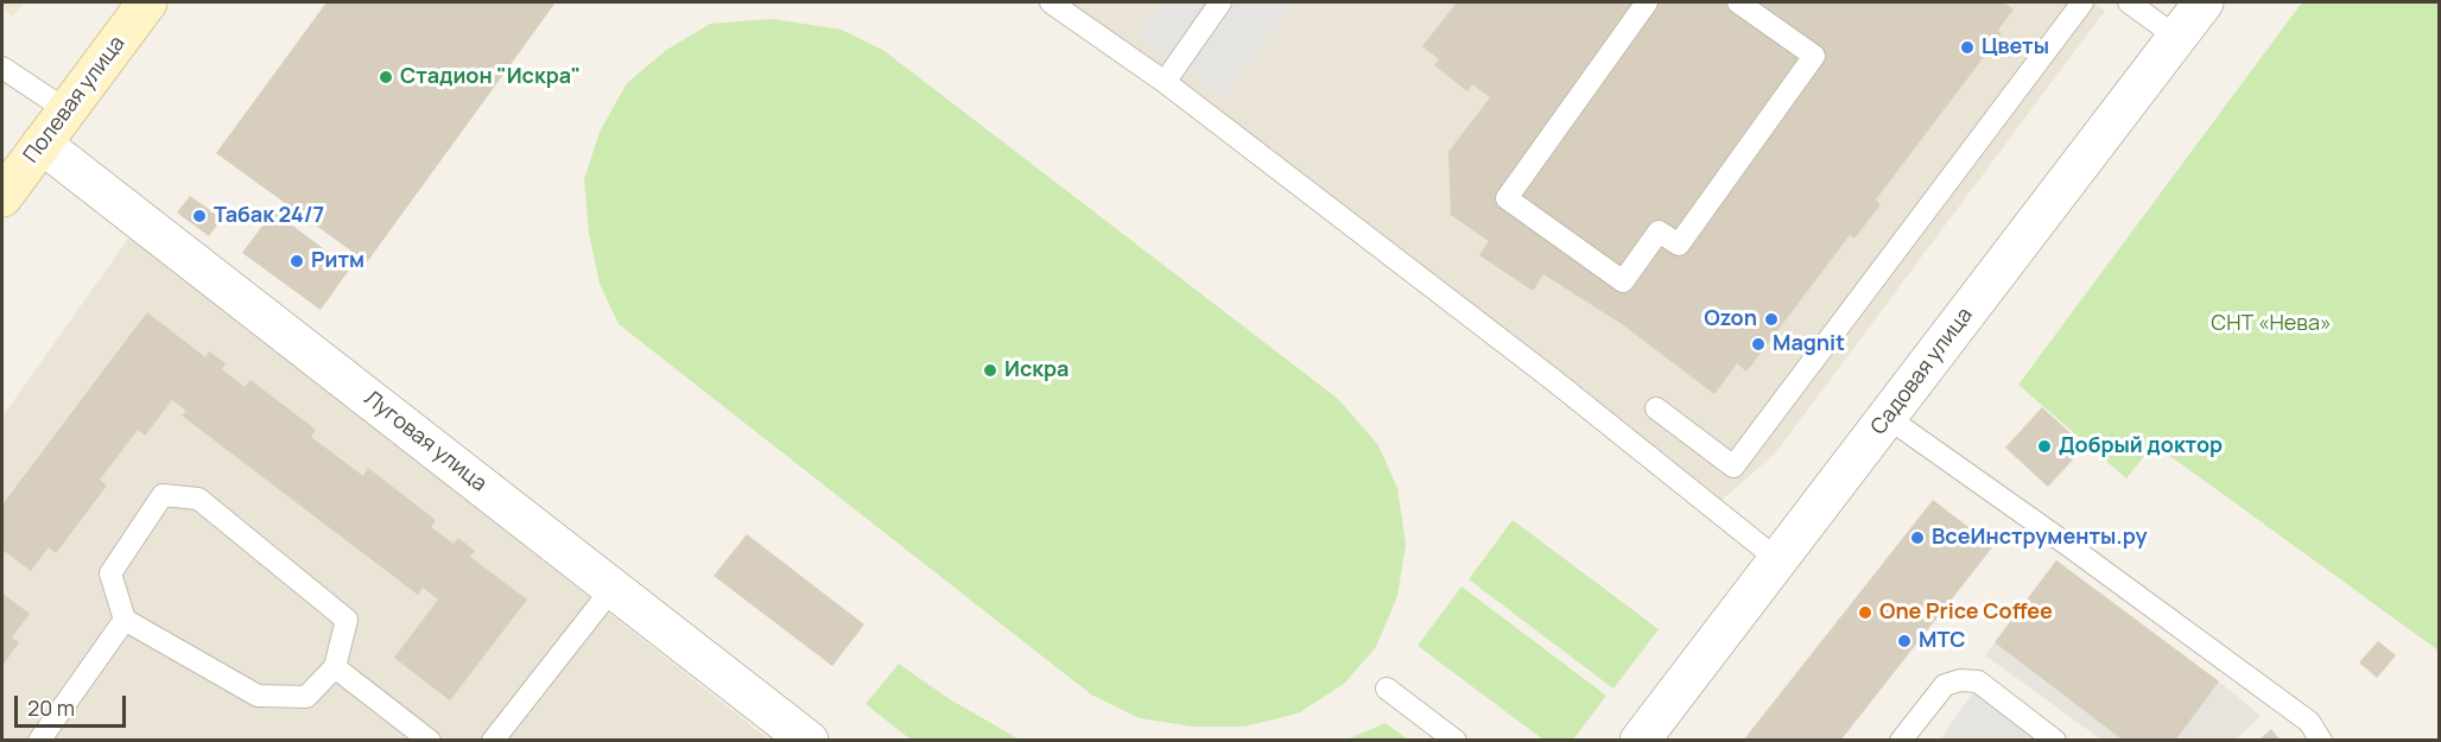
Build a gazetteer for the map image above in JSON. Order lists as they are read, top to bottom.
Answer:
{
  "streets": {
    "street": ["Полевая улица", "Садовая улица", "Луговая улица"]
  },
  "crossings": [
    ["Полевая улица", "Луговая улица"]
  ],
  "parks": ["СНТ «Нева»"],
  "places": [
    "Цветы",
    "Стадион \"Искра\"",
    "Табак 24/7",
    "Ритм",
    "Ozon",
    "Magnit",
    "Искра",
    "Добрый доктор",
    "ВсеИнструменты.ру",
    "One Price Coffee",
    "МТС"
  ],
  "scale_bar": "20 m"
}
